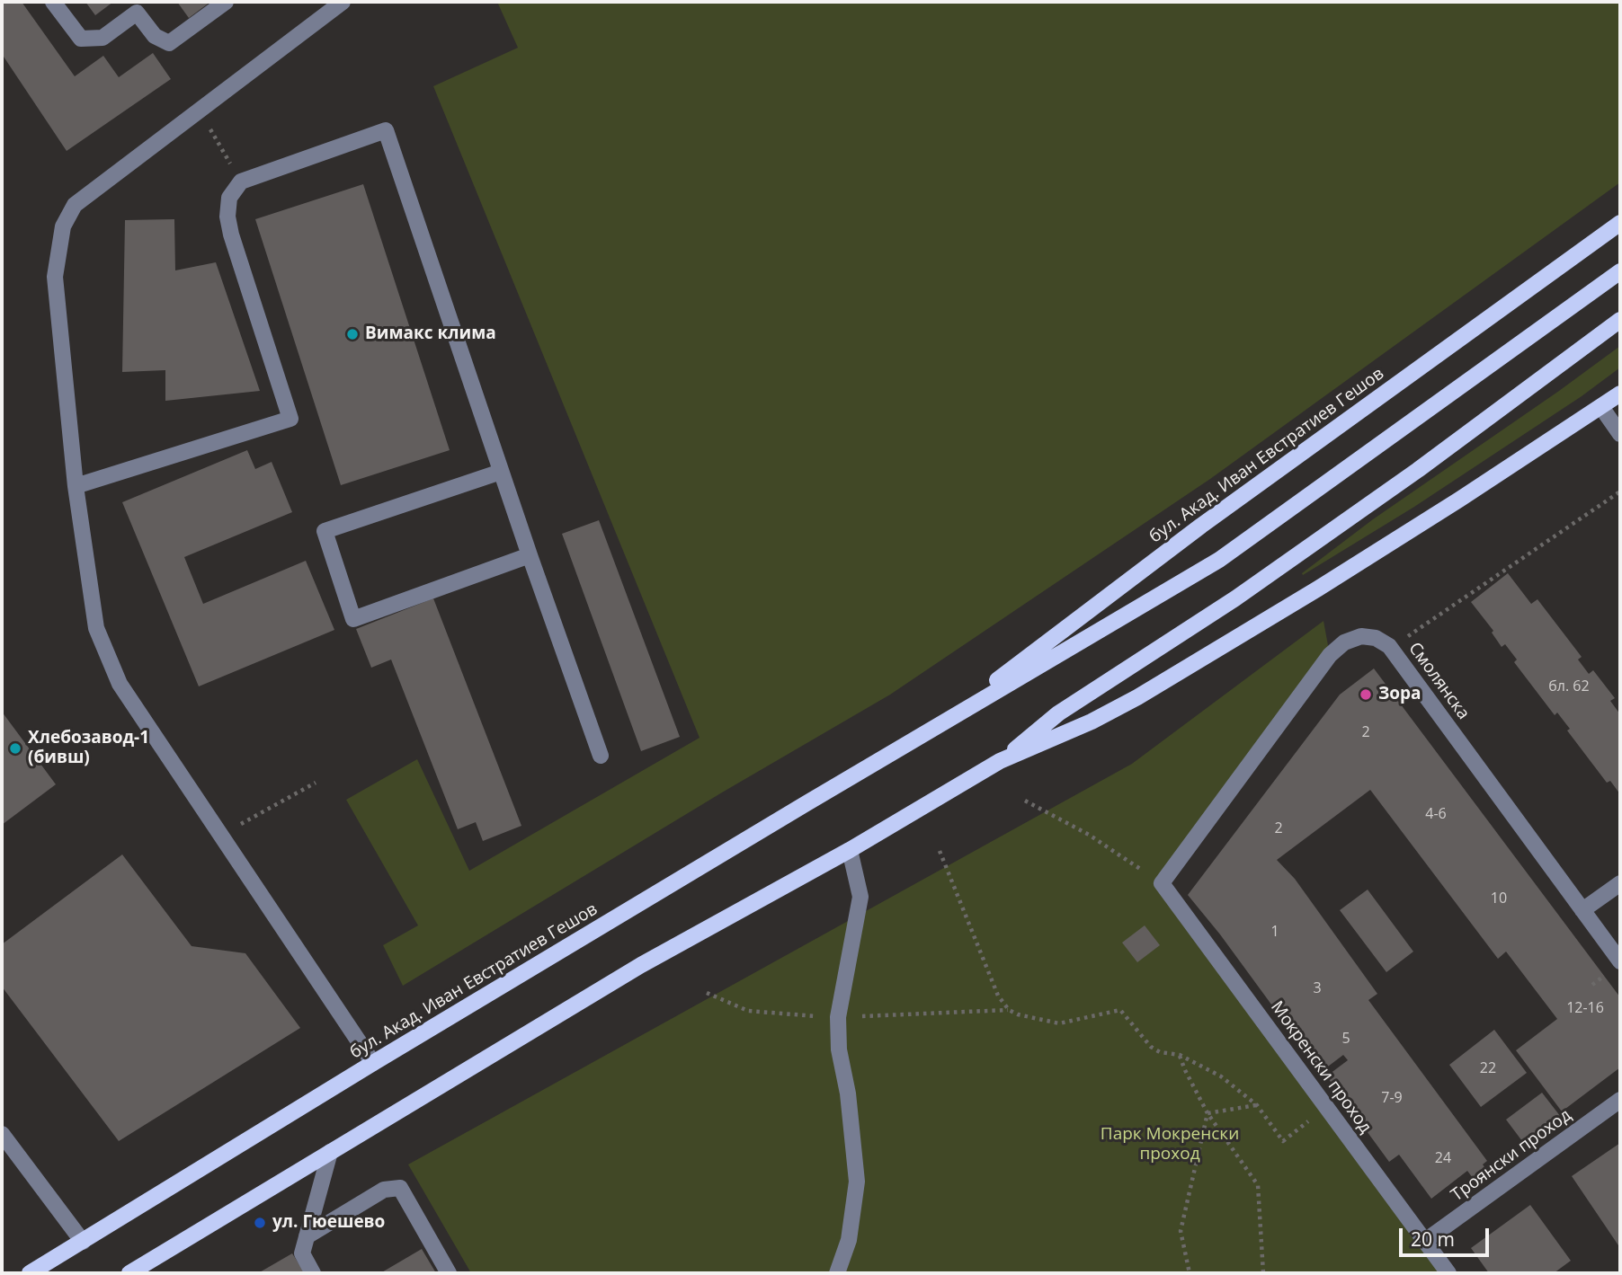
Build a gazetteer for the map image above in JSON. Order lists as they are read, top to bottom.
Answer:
{
  "streets": {
    "main road": ["бул. Акад. Иван Евстратиев Гешов"],
    "street": ["Смолянска", "Мокренски проход", "Троянски проход"]
  },
  "crossings": [
    ["Смолянска", "Мокренски проход"],
    ["Мокренски проход", "Троянски проход"]
  ],
  "parks": ["Парк Мокренски проход"],
  "places": [
    "Вимакс клима",
    "Зора",
    "Хлебозавод-1 (бивш)",
    "ул. Гюешево"
  ],
  "house_numbers": [
    "бл. 62",
    "2",
    "4-6",
    "2",
    "10",
    "1",
    "3",
    "12-16",
    "5",
    "22",
    "7-9",
    "24"
  ],
  "scale_bar": "20 m"
}
